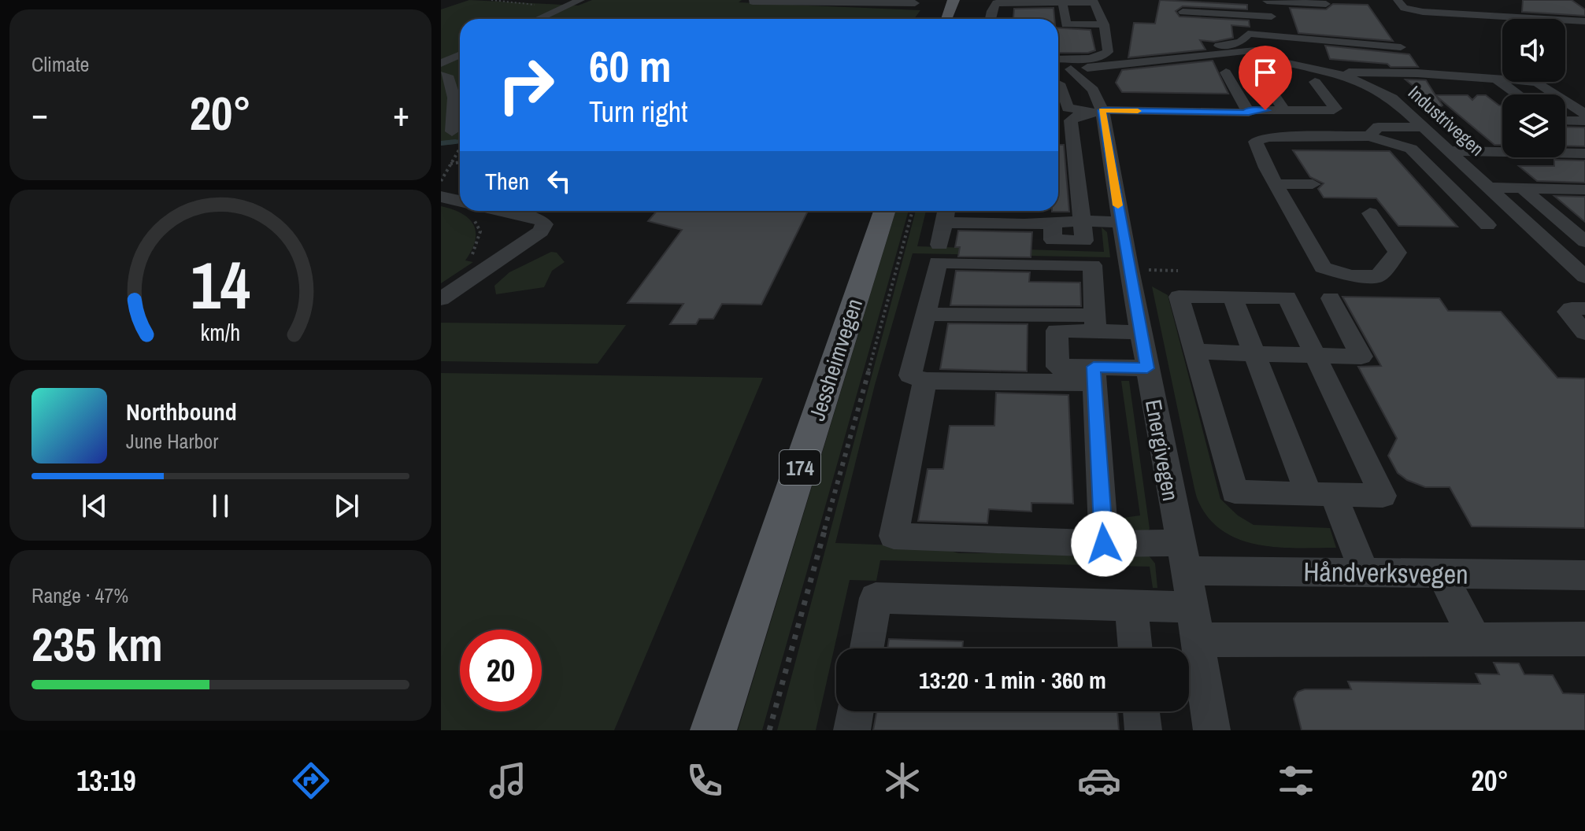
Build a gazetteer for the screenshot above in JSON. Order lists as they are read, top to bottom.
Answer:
{
  "streets": {
    "main road": ["Jessheimvegen", "174"],
    "street": ["Industrivegen", "Energivegen", "Håndverksvegen"]
  },
  "crossings": [
    ["Energivegen", "Håndverksvegen"]
  ],
  "page": {
    "tile": [
      "Climate",
      ["Range · 47%", "235 km"]
    ],
    "turn": ["60 m", "Turn right"],
    "heat": ["−", "20°", "+"],
    "then": "Then",
    "song": ["Northbound", "June Harbor"],
    "limit": "20",
    "trip": "13:20 · 1 min · 360 m",
    "tabs": ["13:19", "20°"],
    "gauge": ["14", "km/h"]
  }
}
